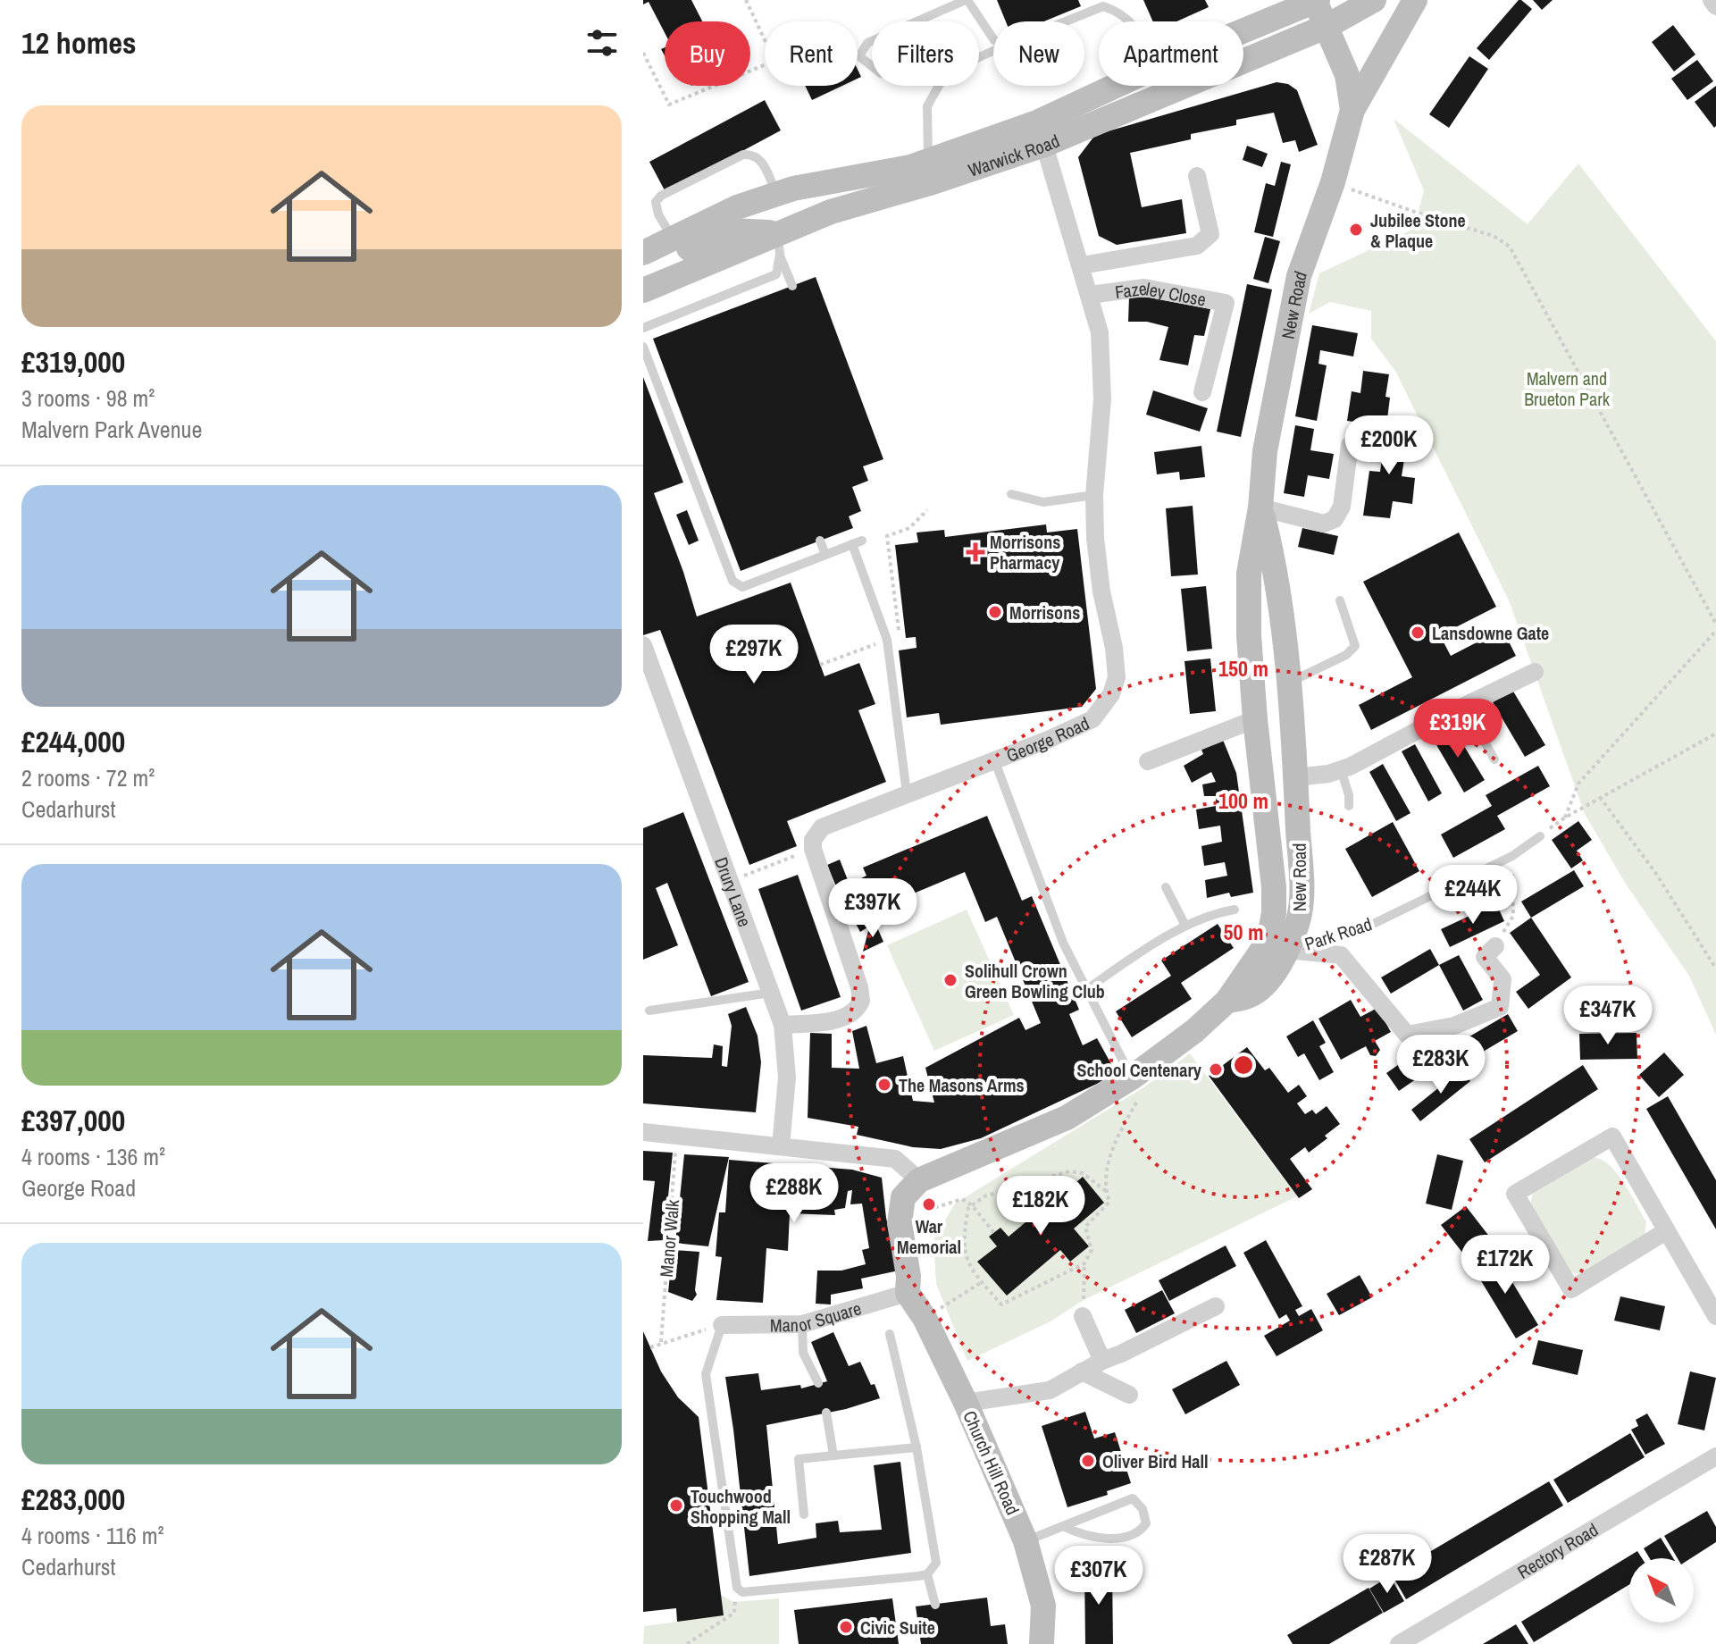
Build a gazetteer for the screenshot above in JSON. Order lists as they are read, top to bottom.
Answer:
{
  "streets": {
    "street": [
      "Warwick Road",
      "Fazeley Close",
      "New Road",
      "George Road",
      "Drury Lane",
      "Manor Square",
      "Church Hill Road",
      "Rectory Road"
    ],
    "lane": ["Park Road"],
    "path": ["Manor Walk"]
  },
  "crossings": [
    ["Warwick Road", "New Road"],
    ["Warwick Road", "George Road"],
    ["Fazeley Close", "George Road"],
    ["New Road", "Park Road"],
    ["Manor Square", "Church Hill Road"]
  ],
  "parks": ["Malvern and Brueton Park"],
  "places": {
    "other": [
      "Jubilee Stone & Plaque",
      "Morrisons",
      "Lansdowne Gate",
      "Solihull Crown Green Bowling Club",
      "School Centenary",
      "The Masons Arms",
      "War Memorial",
      "Oliver Bird Hall",
      "Touchwood Shopping Mall",
      "Civic Suite"
    ],
    "health": ["Morrisons Pharmacy"]
  },
  "north": "top left",
  "page": {
    "heading": "12 homes",
    "chip": [
      "Buy",
      "Rent",
      "Filters",
      "New",
      "Apartment"
    ],
    "list": [
      {
        "name": "£319,000",
        "note": "3 rooms · 98 m² · Malvern Park Avenue"
      },
      {
        "name": "£244,000",
        "note": "2 rooms · 72 m² · Cedarhurst"
      },
      {
        "name": "£397,000",
        "note": "4 rooms · 136 m² · George Road"
      },
      {
        "name": "£283,000",
        "note": "4 rooms · 116 m² · Cedarhurst"
      }
    ],
    "price": [
      "£200K",
      "£297K",
      "£319K",
      "£244K",
      "£397K",
      "£347K",
      "£283K",
      "£288K",
      "£182K",
      "£172K",
      "£287K",
      "£307K"
    ]
  },
  "rings": ["150 m", "100 m", "50 m"]
}
